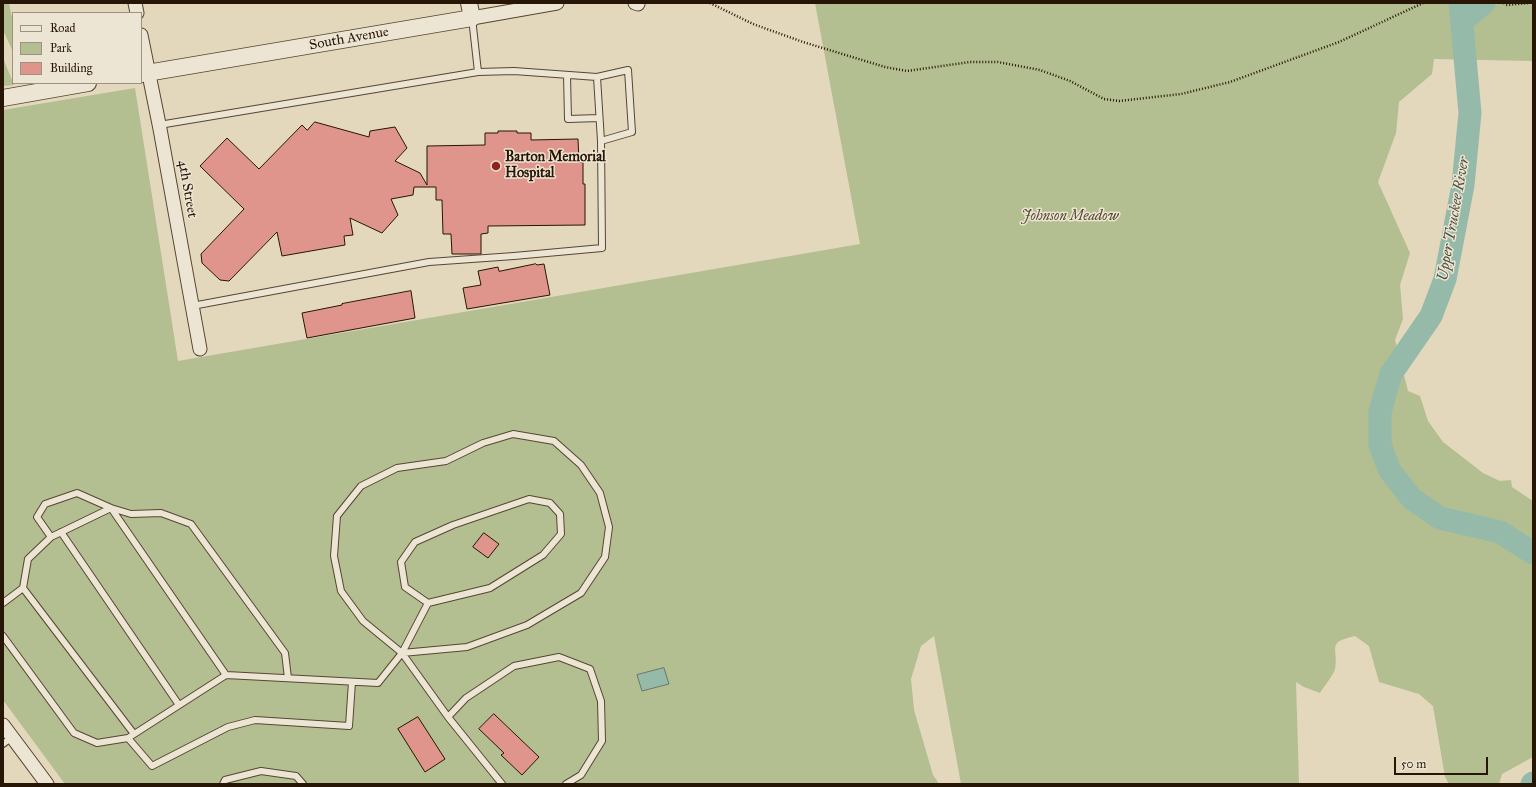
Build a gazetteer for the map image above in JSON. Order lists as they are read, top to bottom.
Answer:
{
  "streets": {
    "street": ["South Avenue", "4th Street"]
  },
  "crossings": [
    ["South Avenue", "4th Street"]
  ],
  "water": ["Upper Truckee River"],
  "parks": ["Johnson Meadow"],
  "places": ["Barton Memorial Hospital"],
  "legend": ["Road", "Park", "Building"],
  "scale_bar": "50 m"
}
